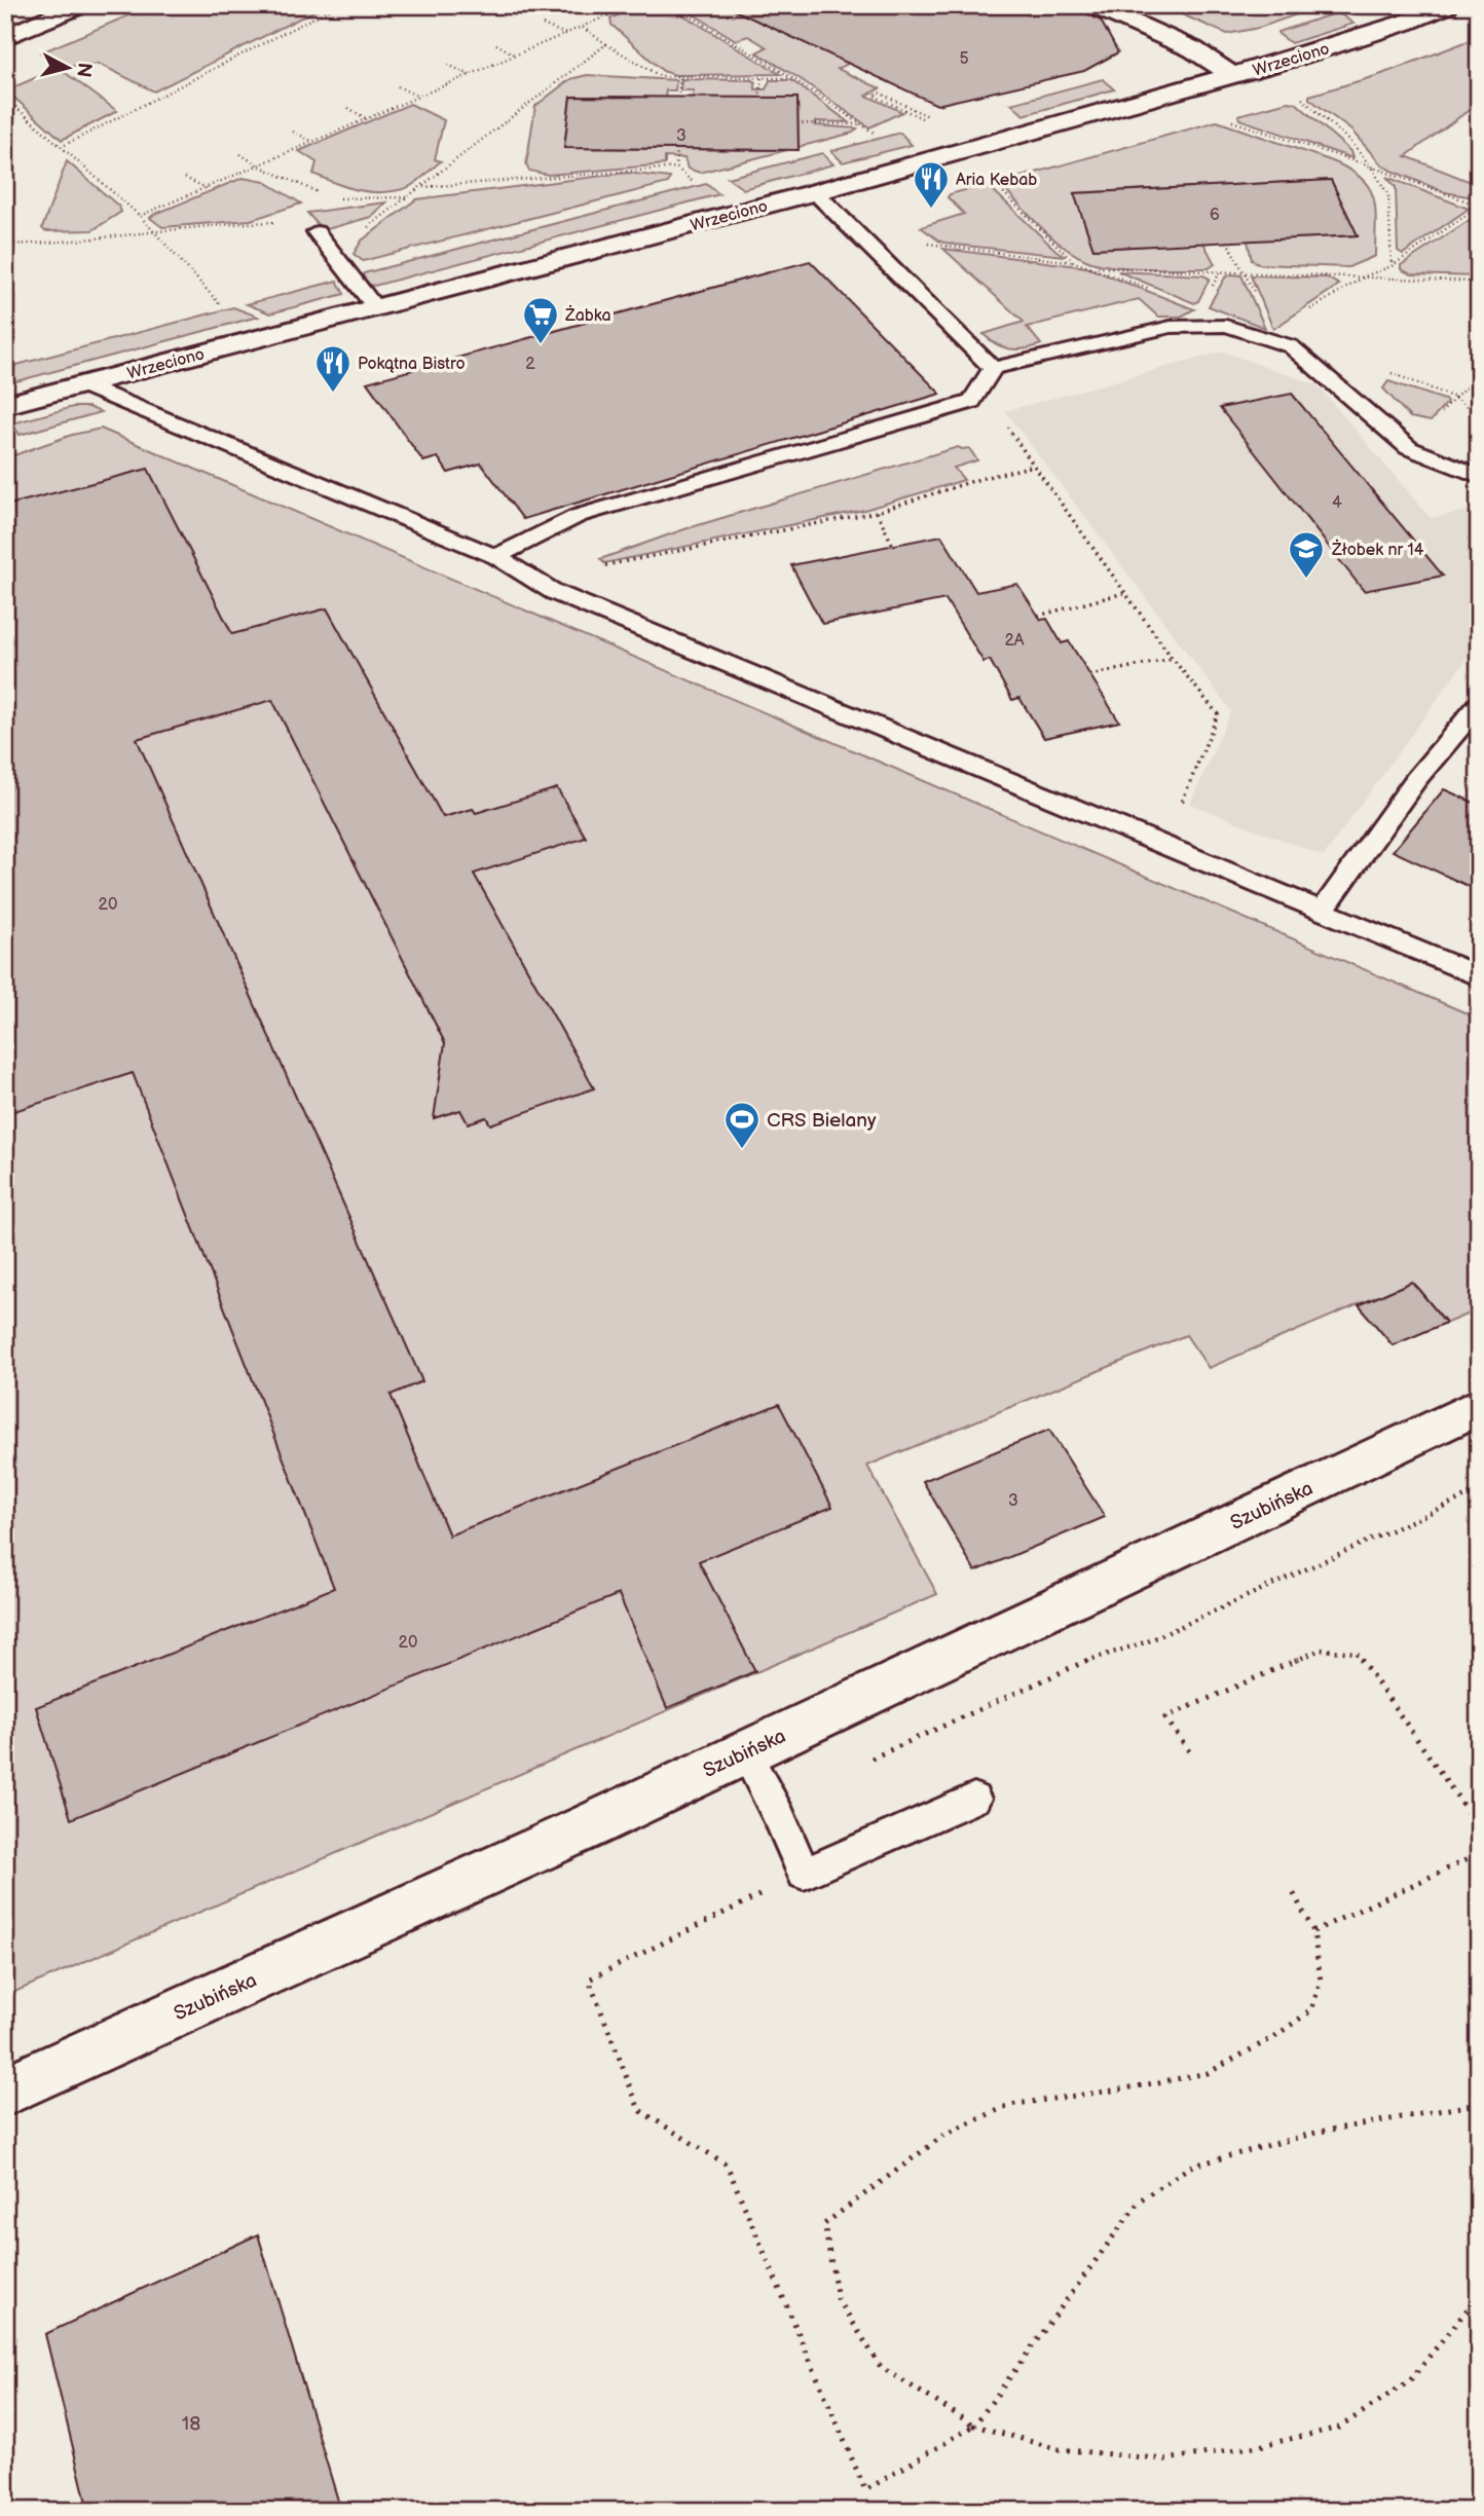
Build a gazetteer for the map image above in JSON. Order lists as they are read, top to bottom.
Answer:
{
  "streets": {
    "street": ["Wrzeciono", "Szubińska"]
  },
  "places": {
    "restaurant": ["Aria Kebab", "Pokątna Bistro"],
    "supermarket": ["Żabka"],
    "school or university": ["Żłobek nr 14"],
    "sports": ["CRS Bielany"]
  },
  "house_numbers": [
    "5",
    "3",
    "6",
    "2",
    "4",
    "2A",
    "20",
    "3",
    "20",
    "18"
  ],
  "north": "right"
}
